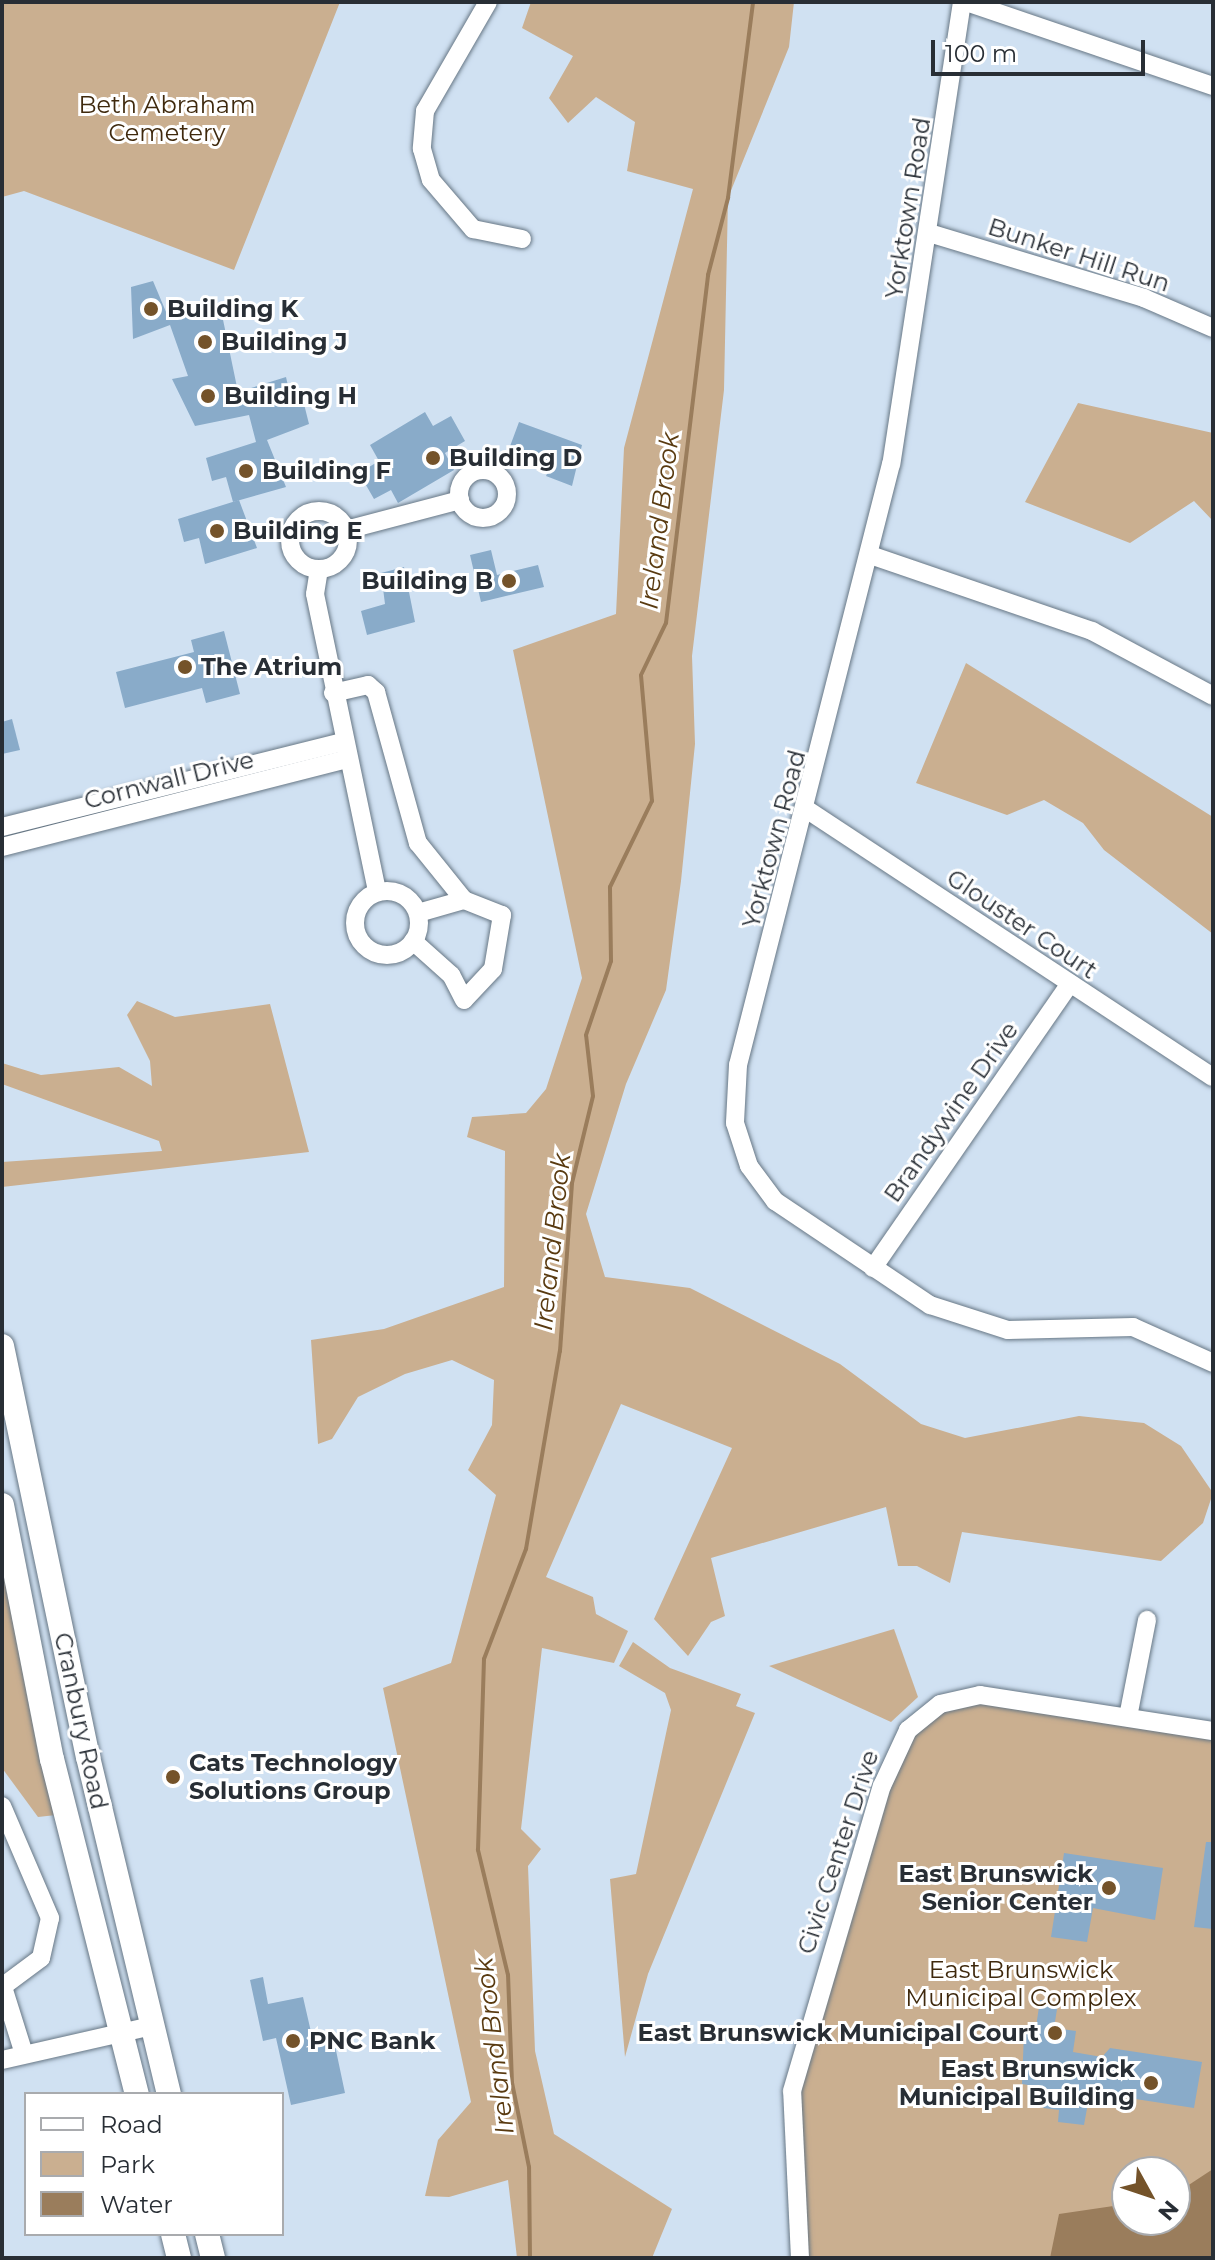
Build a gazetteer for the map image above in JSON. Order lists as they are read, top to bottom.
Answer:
{
  "streets": {
    "main road": ["Cranbury Road"],
    "street": [
      "Yorktown Road",
      "Bunker Hill Run",
      "Cornwall Drive",
      "Glouster Court",
      "Brandywine Drive",
      "Civic Center Drive"
    ]
  },
  "crossings": [
    ["Yorktown Road", "Bunker Hill Run"],
    ["Yorktown Road", "Glouster Court"],
    ["Yorktown Road", "Brandywine Drive"],
    ["Glouster Court", "Brandywine Drive"]
  ],
  "water": ["Ireland Brook"],
  "parks": ["Beth Abraham Cemetery", "East Brunswick Municipal Complex"],
  "places": [
    "Building K",
    "Building J",
    "Building H",
    "Building D",
    "Building F",
    "Building E",
    "Building B",
    "The Atrium",
    "Cats Technology Solutions Group",
    "East Brunswick Senior Center",
    "East Brunswick Municipal Court",
    "PNC Bank",
    "East Brunswick Municipal Building"
  ],
  "legend": ["Road", "Park", "Water"],
  "scale_bar": "100 m",
  "north": "bottom right"
}
